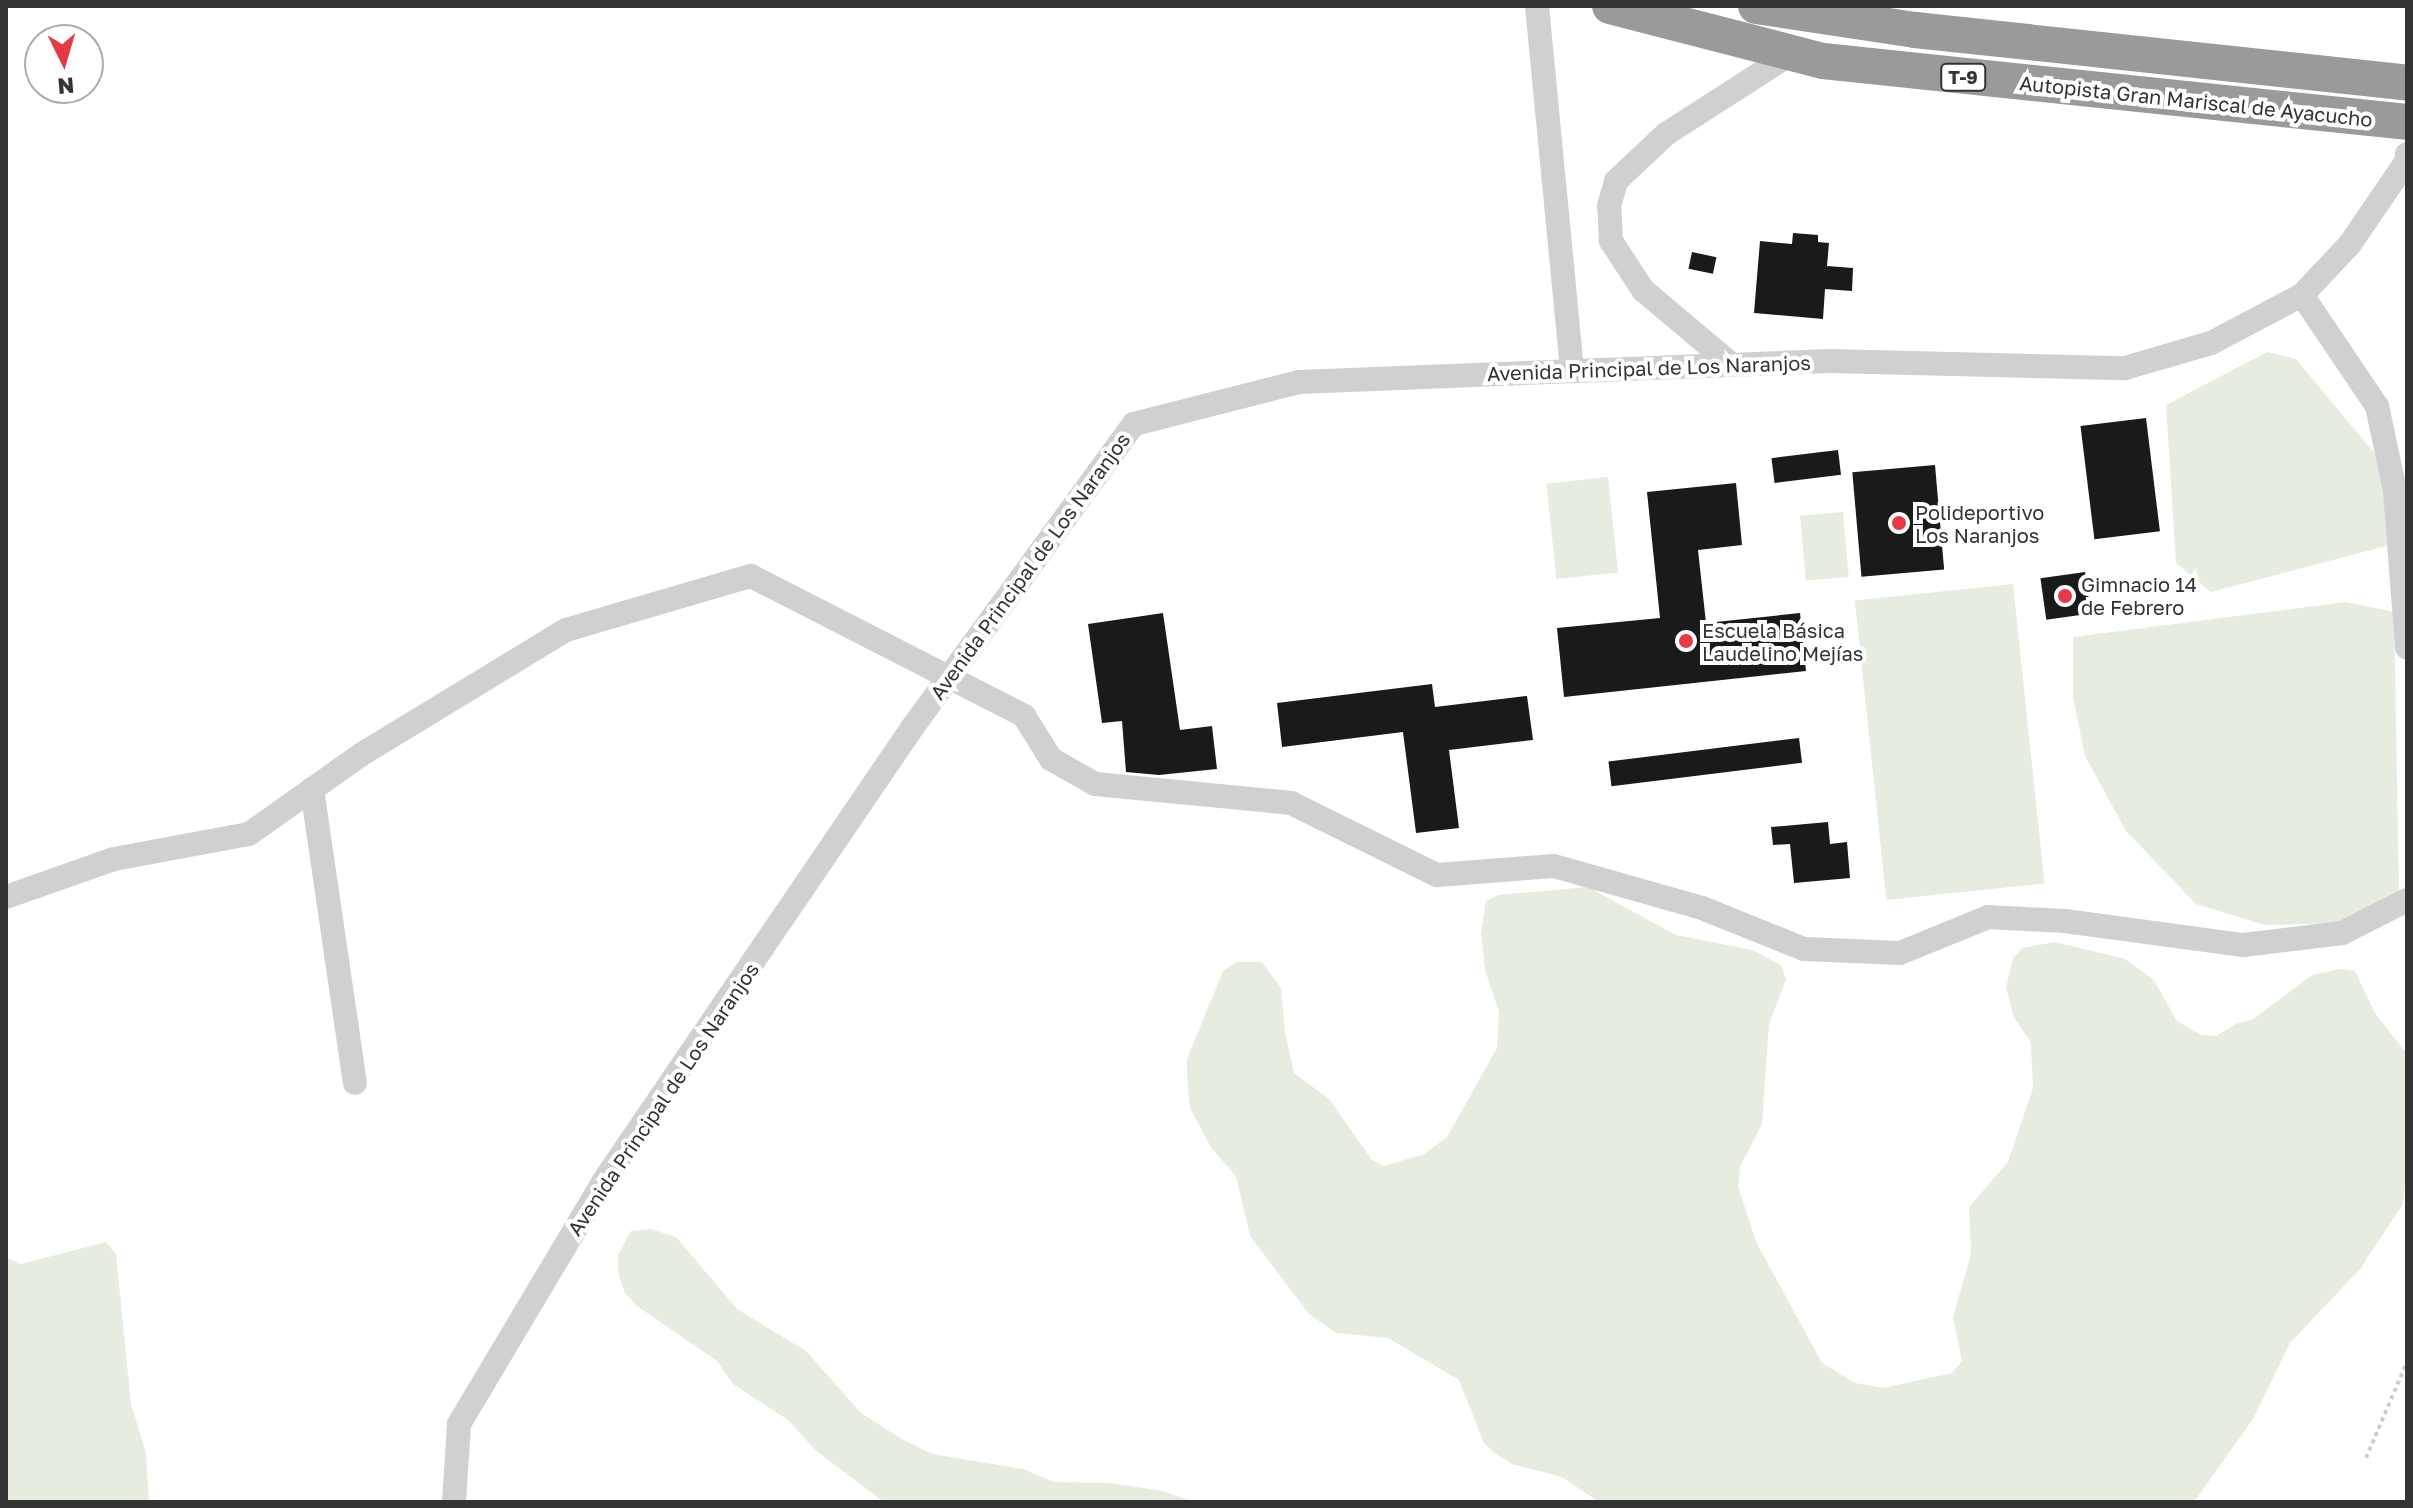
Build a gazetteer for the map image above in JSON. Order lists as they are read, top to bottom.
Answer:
{
  "streets": {
    "highway": ["T-9", "Autopista Gran Mariscal de Ayacucho"],
    "street": ["Avenida Principal de Los Naranjos"]
  },
  "places": ["Polideportivo Los Naranjos", "Gimnacio 14 de Febrero", "Escuela Básica Laudelino Mejías"],
  "north": "bottom"
}
